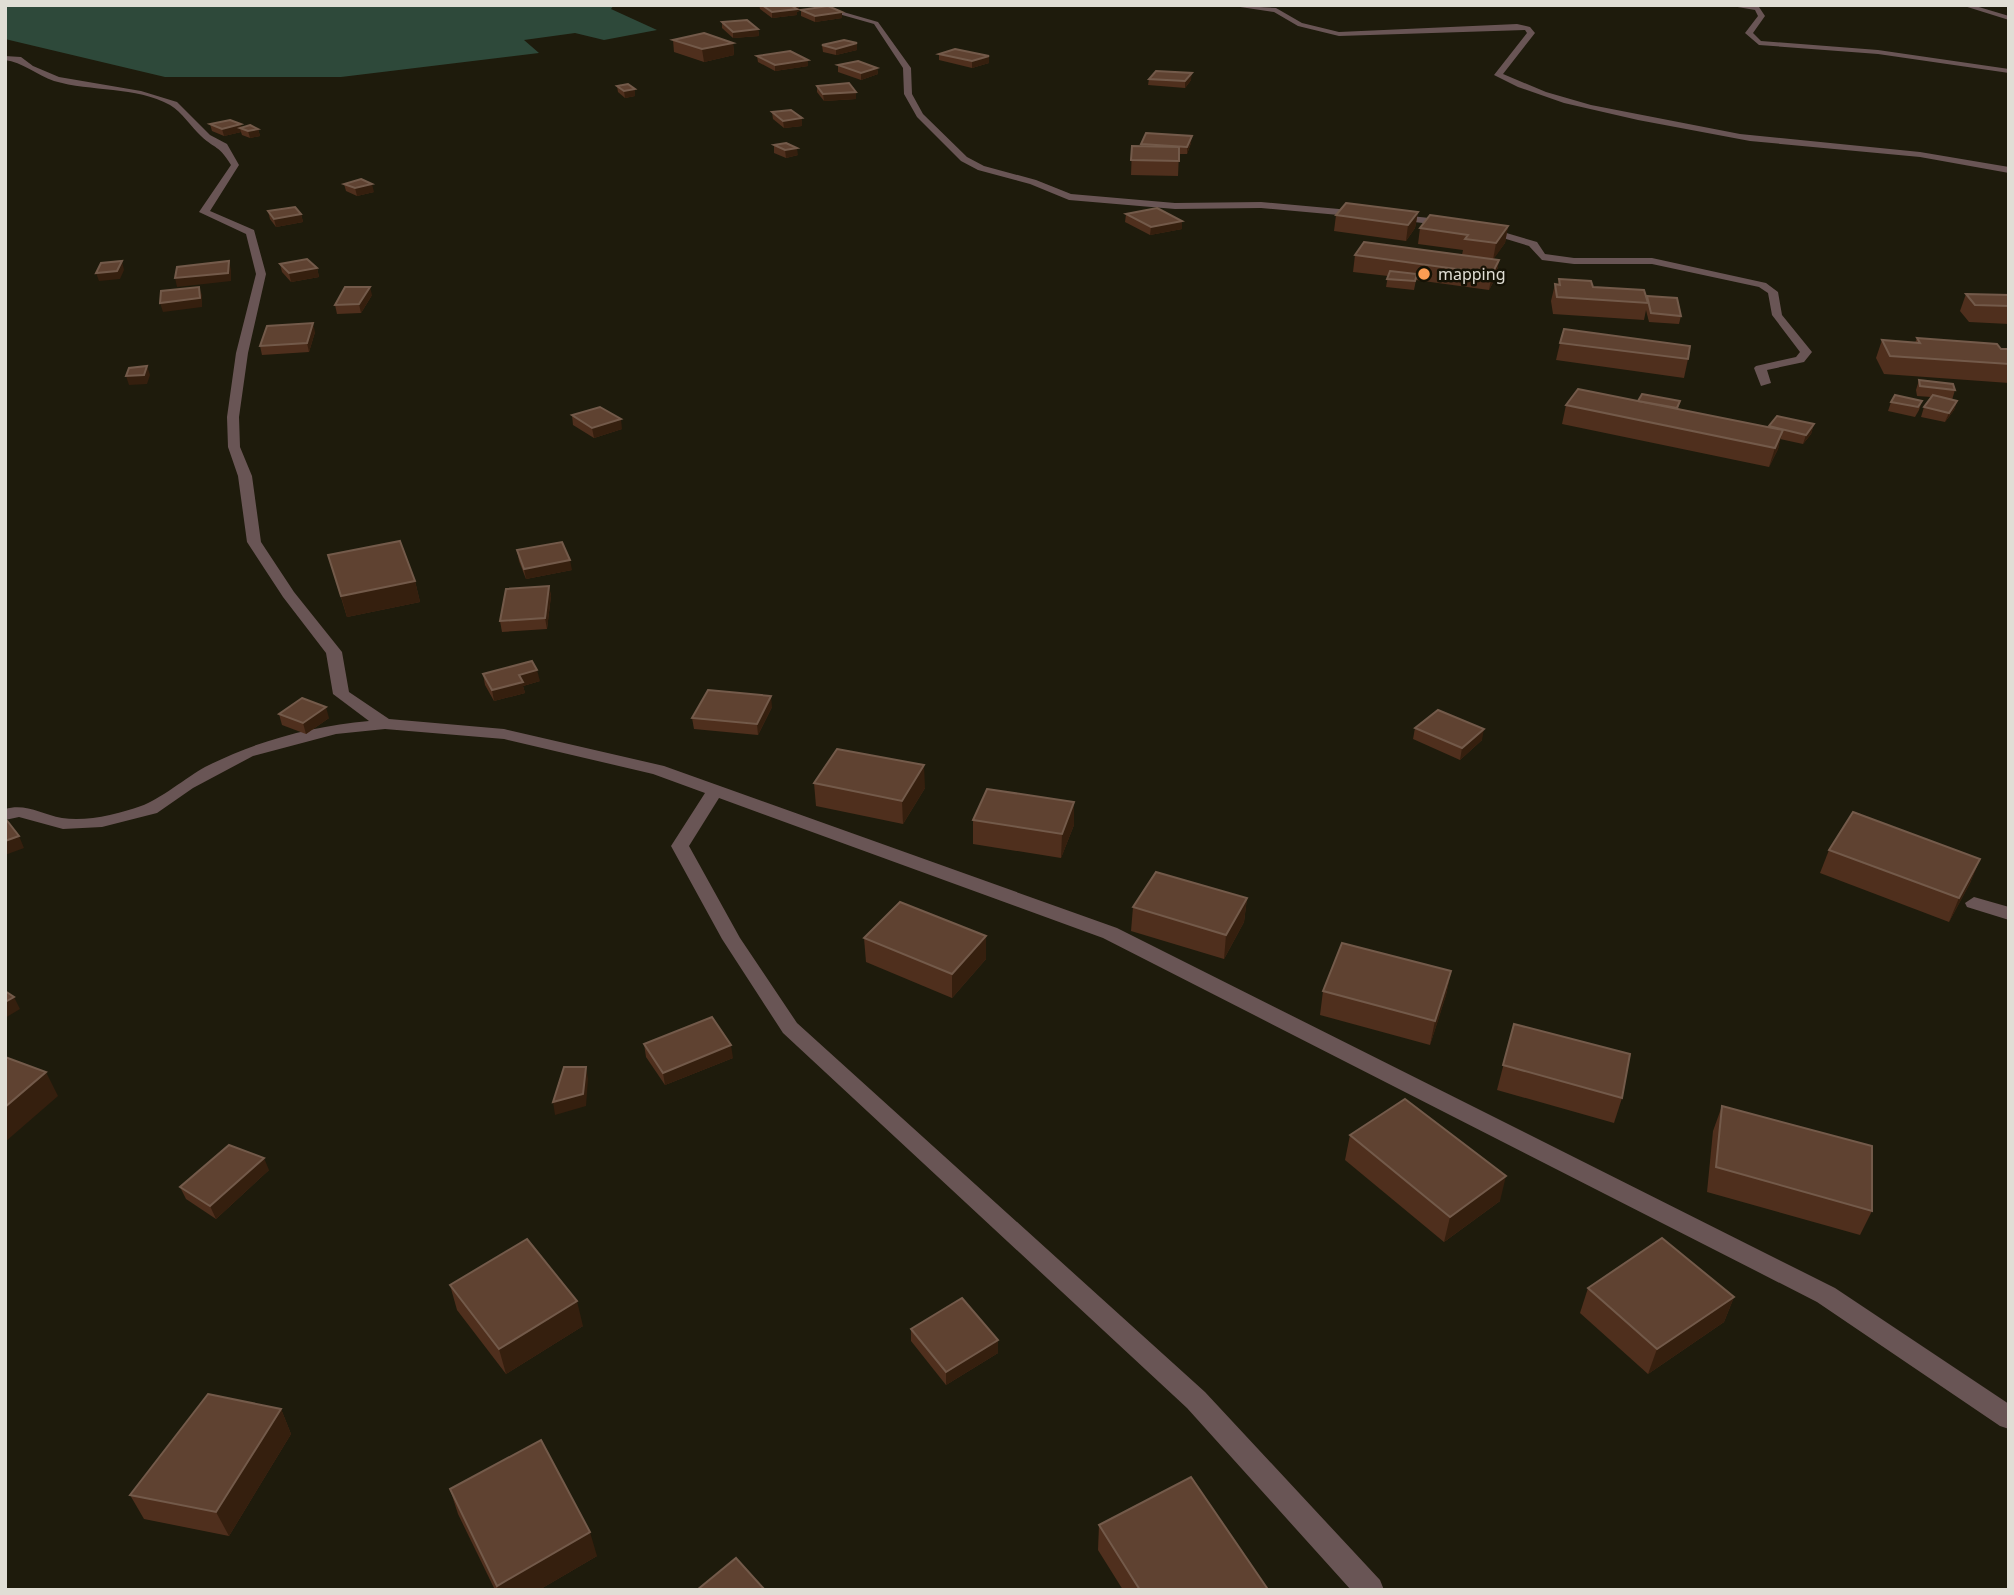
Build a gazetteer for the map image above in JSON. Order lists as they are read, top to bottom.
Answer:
{
  "places": ["mapping"]
}
